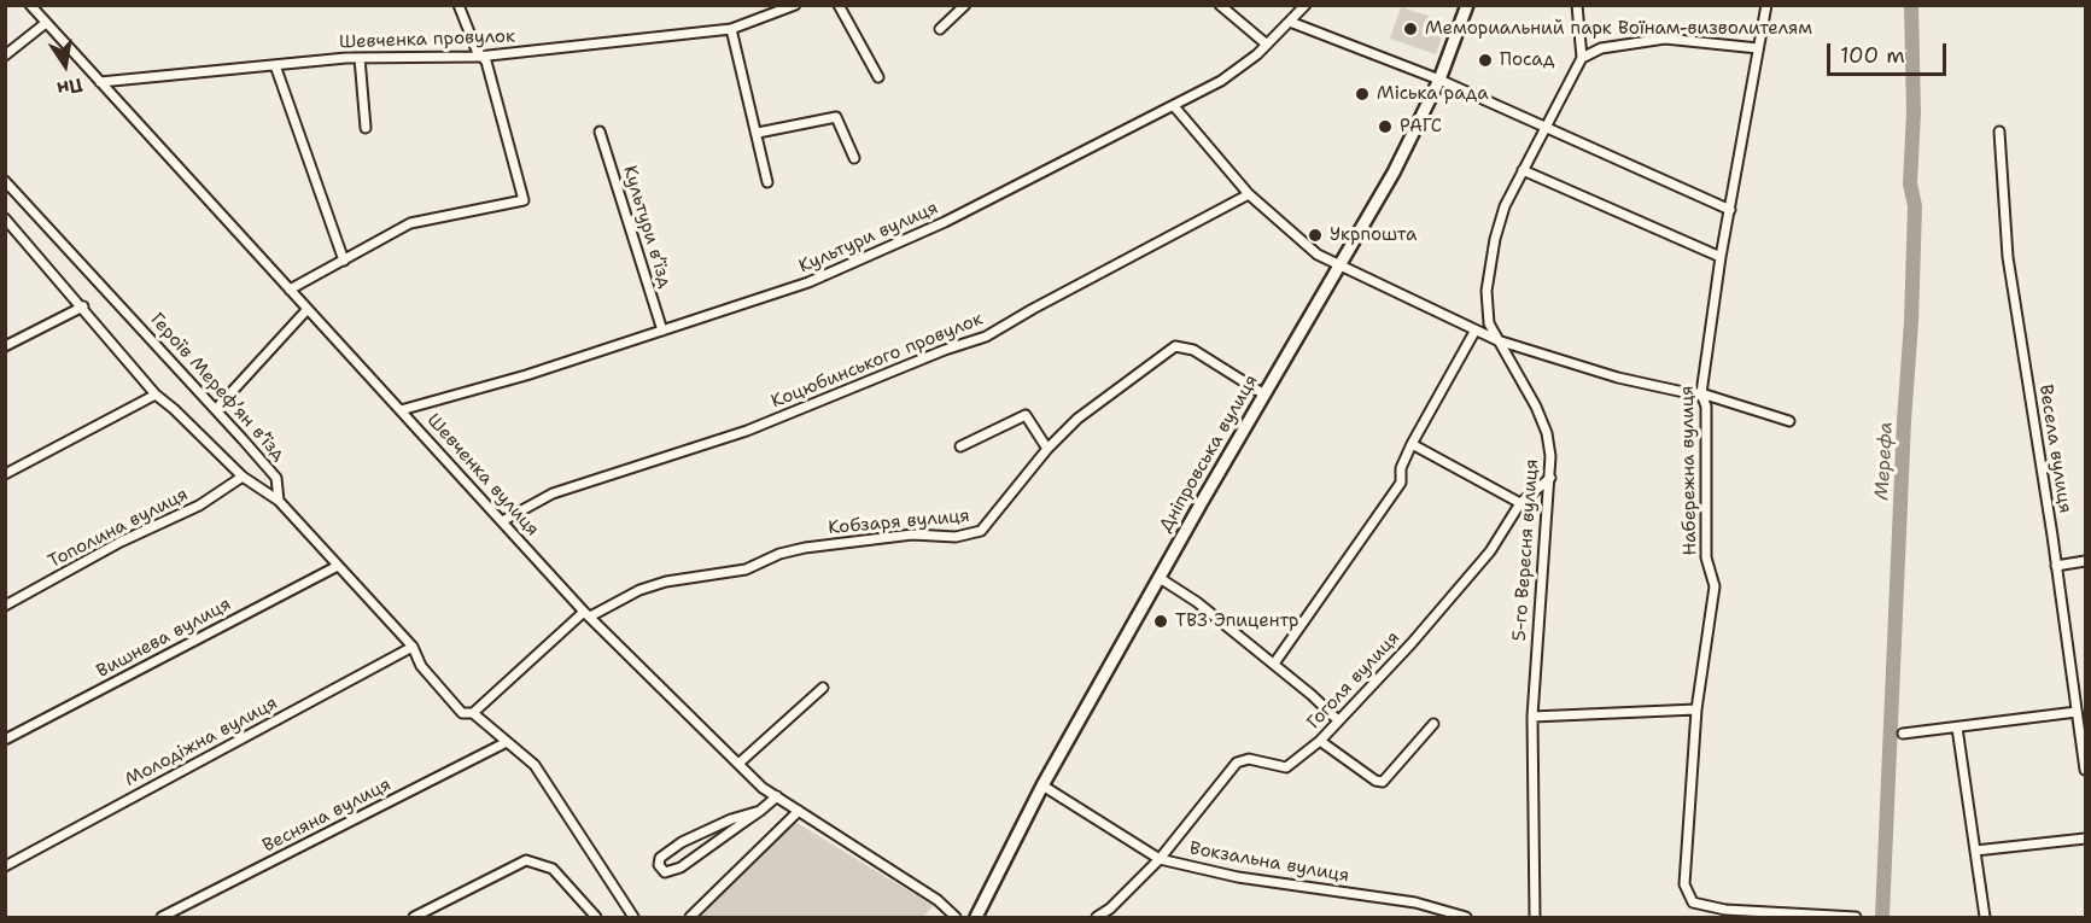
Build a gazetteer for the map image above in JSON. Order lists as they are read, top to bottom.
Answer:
{
  "streets": {
    "highway": ["Дніпровська вулиця"],
    "street": [
      "Шевченка провулок",
      "Культури в’їзд",
      "Культури вулиця",
      "Коцюбинського провулок",
      "Героїв Мерефʼян вʼїзд",
      "Весела вулиця",
      "Набережна вулиця",
      "Шевченка вулиця",
      "Кобзаря вулиця",
      "Тополина вулиця",
      "5-го Вересня вулиця",
      "Вишнева вулиця",
      "Гоголя вулиця",
      "Молодіжна вулиця",
      "Весняна вулиця",
      "Вокзальна вулиця"
    ]
  },
  "crossings": [
    ["Шевченка провулок", "Шевченка вулиця"],
    ["Культури в’їзд", "Культури вулиця"],
    ["Культури вулиця", "Шевченка вулиця"],
    ["Коцюбинського провулок", "Шевченка вулиця"],
    ["Героїв Мерефʼян вʼїзд", "Кобзаря вулиця"],
    ["Героїв Мерефʼян вʼїзд", "Вишнева вулиця"],
    ["Героїв Мерефʼян вʼїзд", "Молодіжна вулиця"],
    ["Героїв Мерефʼян вʼїзд", "Весняна вулиця"],
    ["Дніпровська вулиця", "Кобзаря вулиця"],
    ["Дніпровська вулиця", "Вокзальна вулиця"],
    ["Шевченка вулиця", "Кобзаря вулиця"],
    ["5-го Вересня вулиця", "Гоголя вулиця"],
    ["Гоголя вулиця", "Вокзальна вулиця"]
  ],
  "water": ["Мерефа"],
  "places": [
    "Мемориальний парк Воїнам-визволителям",
    "Посад",
    "Міська рада",
    "РАГС",
    "Укрпошта",
    "ТВЗ Эпицентр"
  ],
  "scale_bar": "100 m",
  "north": "bottom"
}
